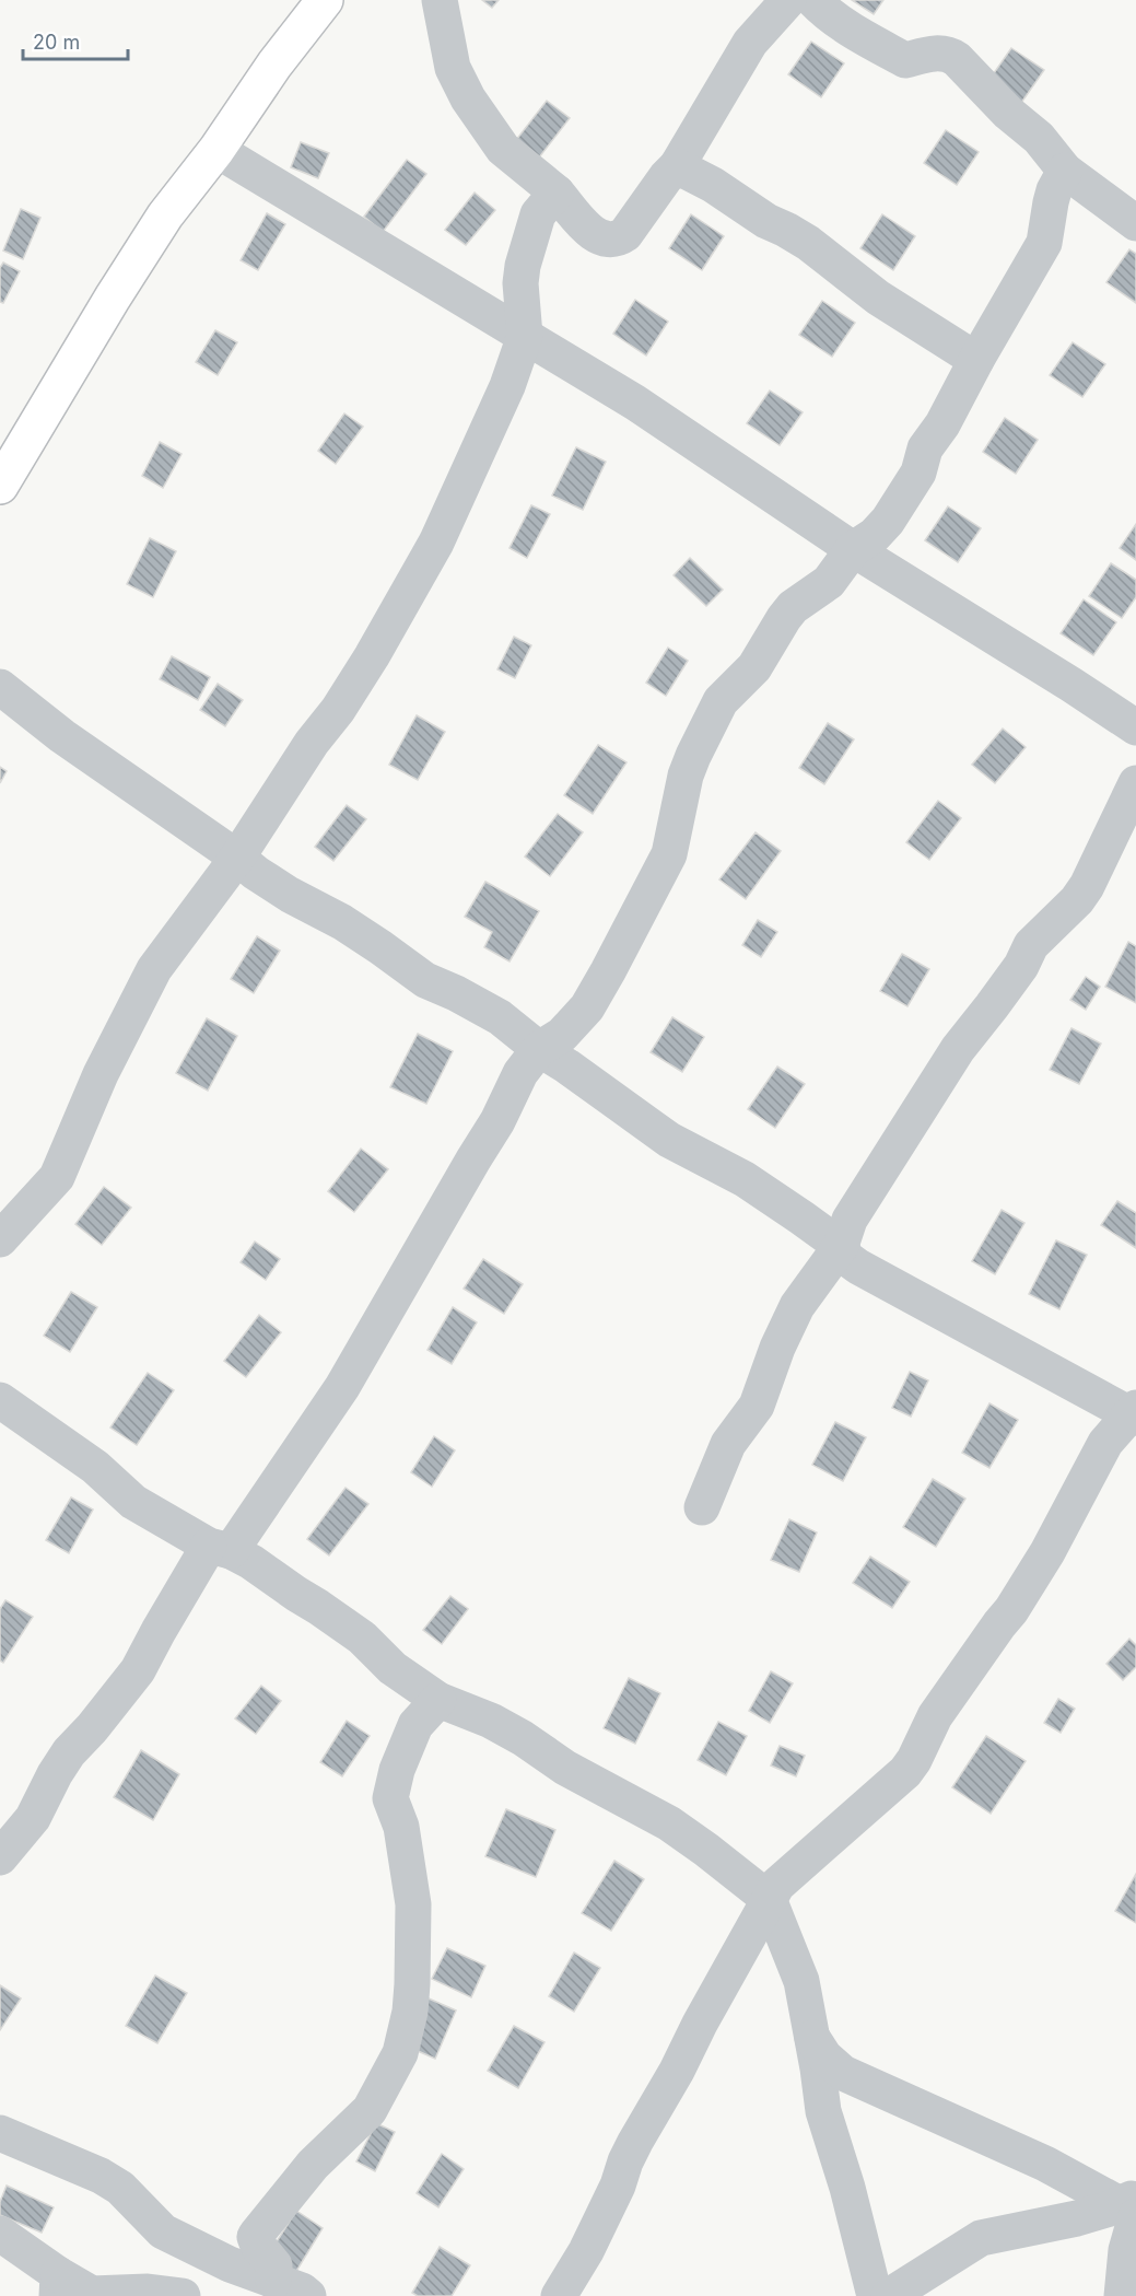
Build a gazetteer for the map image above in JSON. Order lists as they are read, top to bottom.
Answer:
{
  "scale_bar": "20 m"
}
